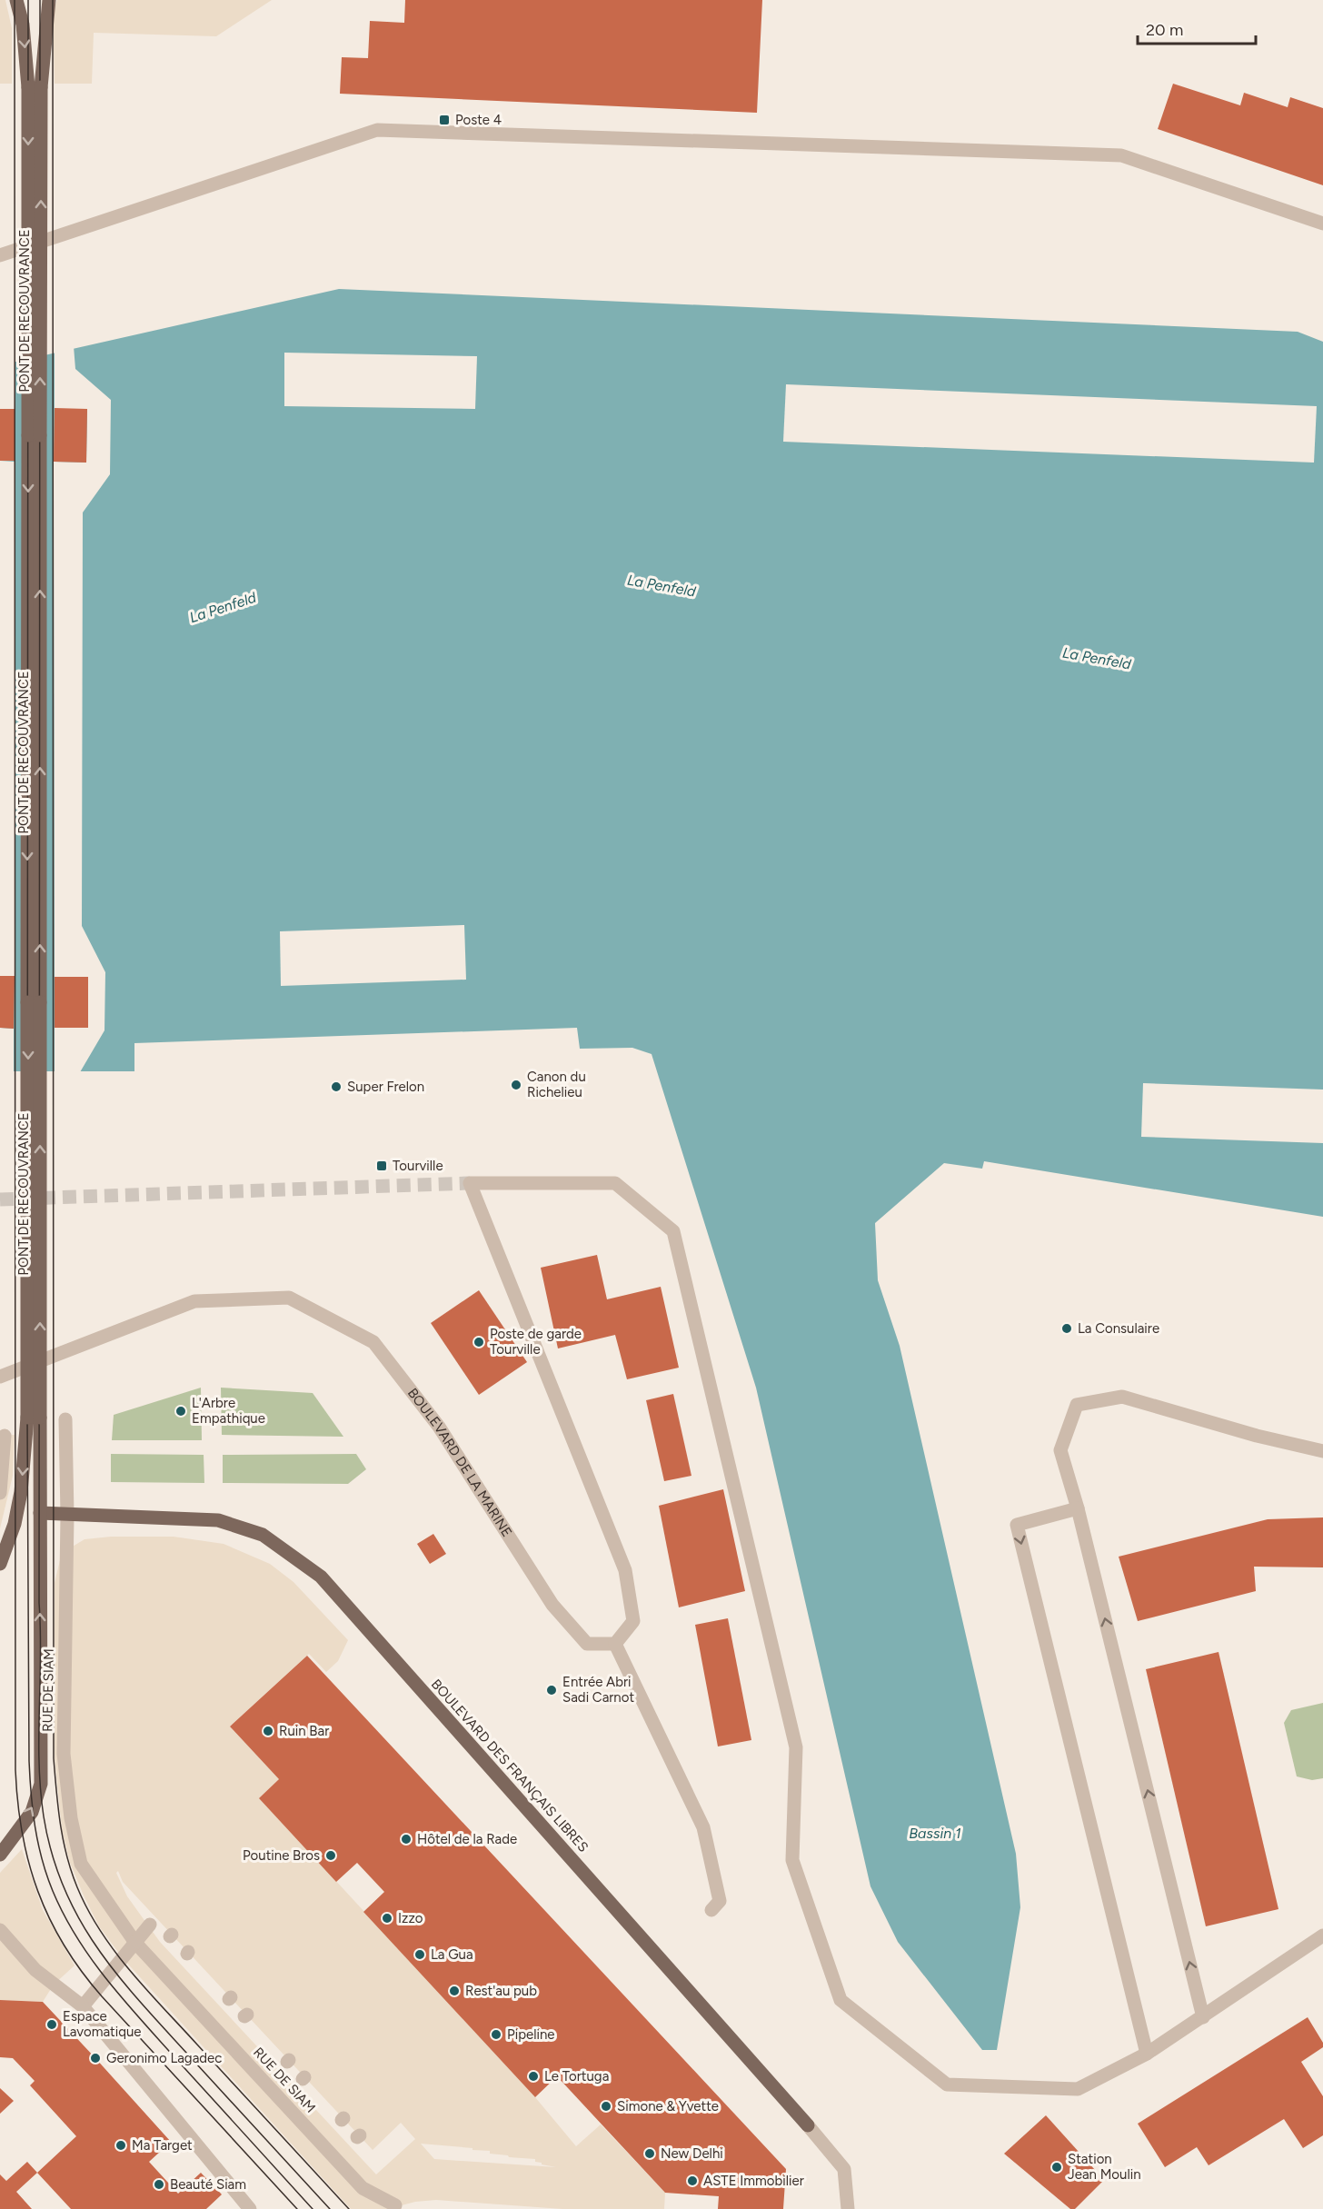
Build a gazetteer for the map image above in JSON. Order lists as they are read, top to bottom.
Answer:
{
  "streets": {
    "main road": ["PONT DE RECOUVRANCE", "RUE DE SIAM", "BOULEVARD DES FRANÇAIS LIBRES"],
    "street": ["BOULEVARD DE LA MARINE"]
  },
  "crossings": [
    ["PONT DE RECOUVRANCE", "RUE DE SIAM"],
    ["RUE DE SIAM", "BOULEVARD DES FRANÇAIS LIBRES"]
  ],
  "water": ["La Penfeld", "Bassin 1"],
  "places": {
    "transit": ["Poste 4", "Tourville"],
    "other": [
      "Canon du Richelieu",
      "Super Frelon",
      "La Consulaire",
      "Poste de garde Tourville",
      "L'Arbre Empathique",
      "Entrée Abri Sadi Carnot",
      "Ruin Bar",
      "Hôtel de la Rade",
      "Poutine Bros",
      "Izzo",
      "La Gua",
      "Rest'au pub",
      "Espace Lavomatique",
      "Pipeline",
      "Geronimo Lagadec",
      "Le Tortuga",
      "Simone & Yvette",
      "Ma Target",
      "New Delhi",
      "Station Jean Moulin",
      "ASTE Immobilier",
      "Beauté Siam"
    ]
  },
  "scale_bar": "20 m"
}
